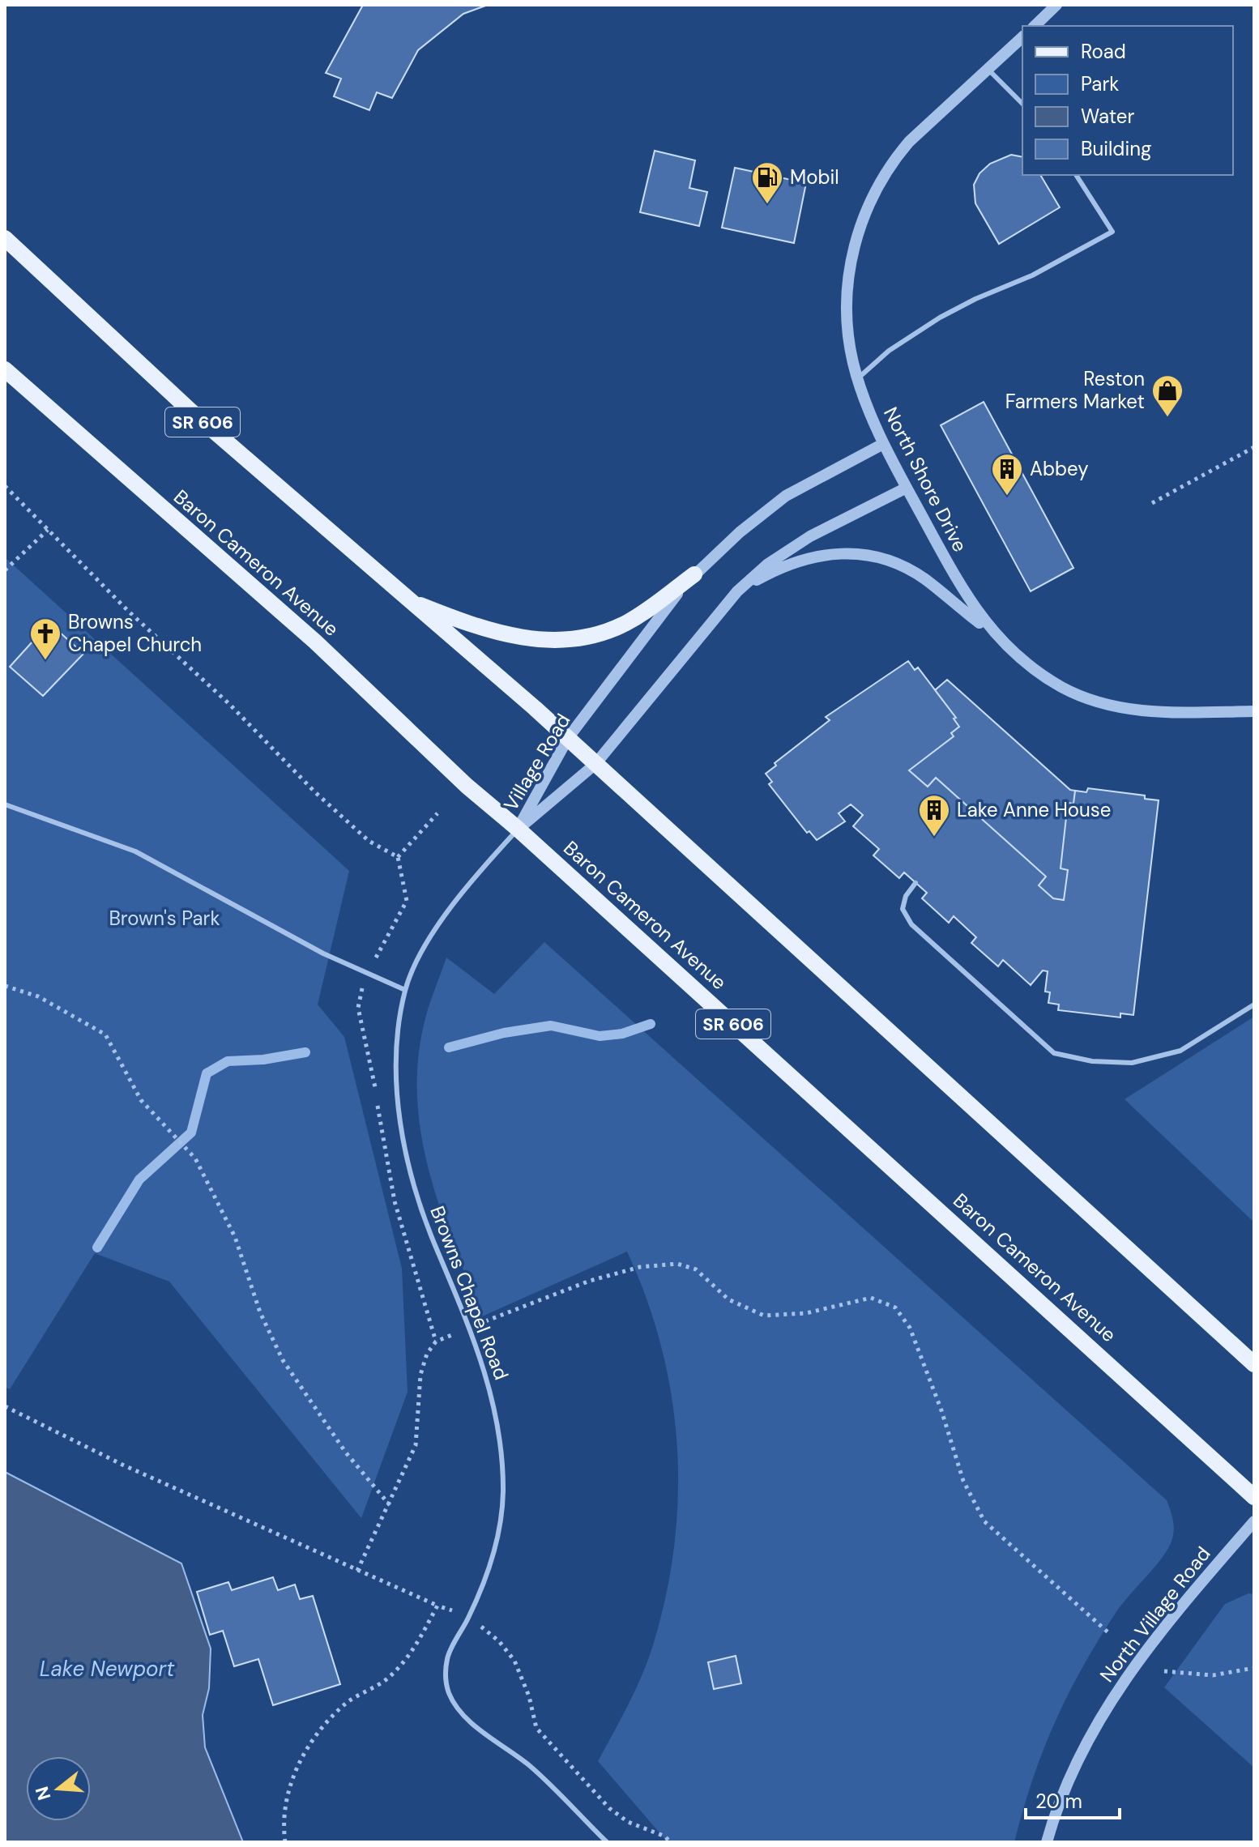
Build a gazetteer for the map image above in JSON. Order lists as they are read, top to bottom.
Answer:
{
  "streets": {
    "main road": ["SR 606", "Baron Cameron Avenue"],
    "street": ["North Shore Drive", "Village Road", "North Village Road"],
    "lane": ["Browns Chapel Road"]
  },
  "crossings": [
    ["SR 606", "Village Road"],
    ["North Shore Drive", "Village Road"],
    ["Baron Cameron Avenue", "Village Road"],
    ["Baron Cameron Avenue", "Browns Chapel Road"],
    ["Village Road", "Browns Chapel Road"]
  ],
  "water": ["Lake Newport"],
  "parks": ["Brown's Park"],
  "places": {
    "fuel station": ["Mobil"],
    "shop": ["Reston Farmers Market"],
    "building": ["Abbey", "Lake Anne House"],
    "church": ["Browns Chapel Church"]
  },
  "legend": [
    "Road",
    "Park",
    "Water",
    "Building"
  ],
  "scale_bar": "20 m",
  "north": "left"
}
